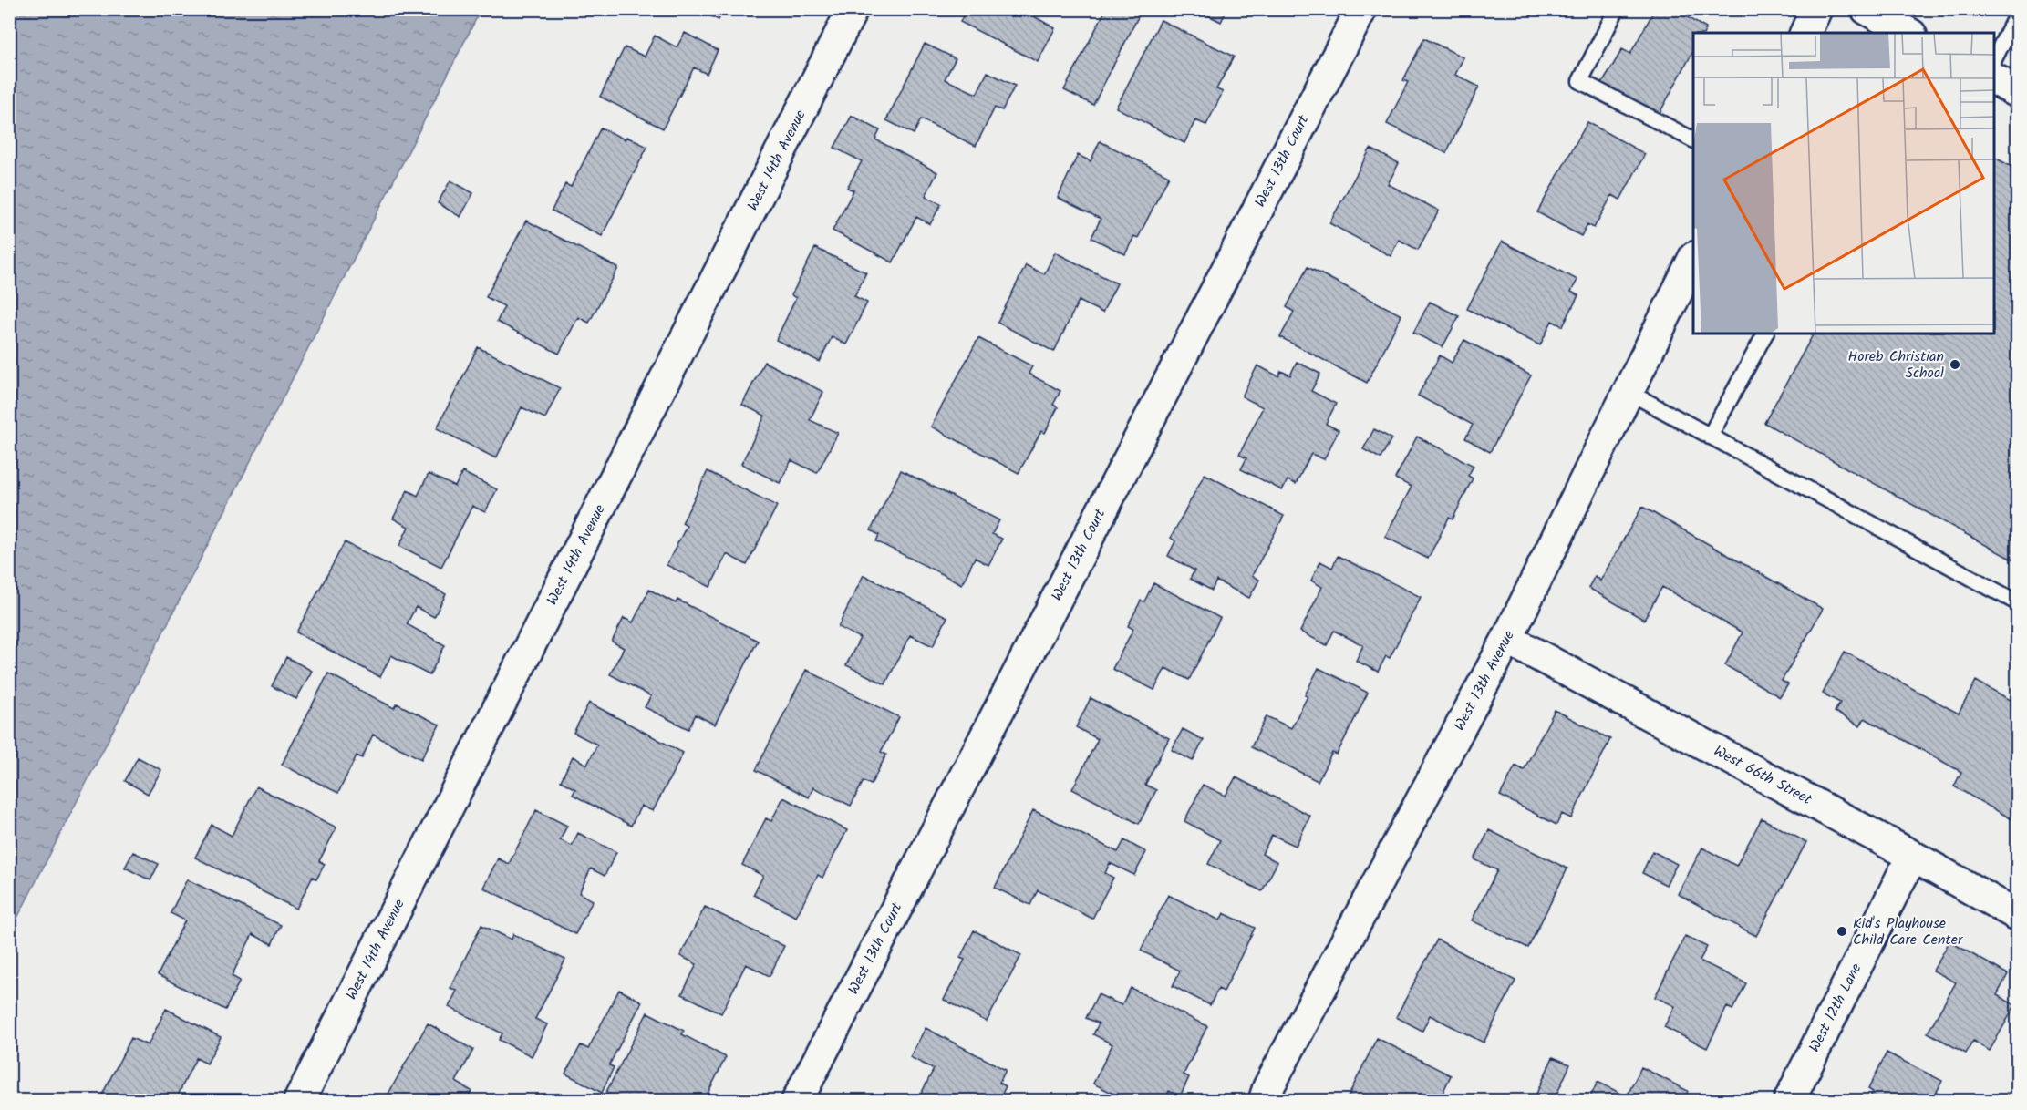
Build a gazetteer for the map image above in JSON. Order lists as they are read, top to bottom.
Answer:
{
  "streets": {
    "street": [
      "West 14th Avenue",
      "West 13th Court",
      "West 13th Avenue",
      "West 66th Street",
      "West 12th Lane"
    ]
  },
  "crossings": [
    ["West 13th Avenue", "West 66th Street"],
    ["West 66th Street", "West 12th Lane"]
  ],
  "places": ["Horeb Christian School", "Kid's Playhouse Child Care Center"]
}
